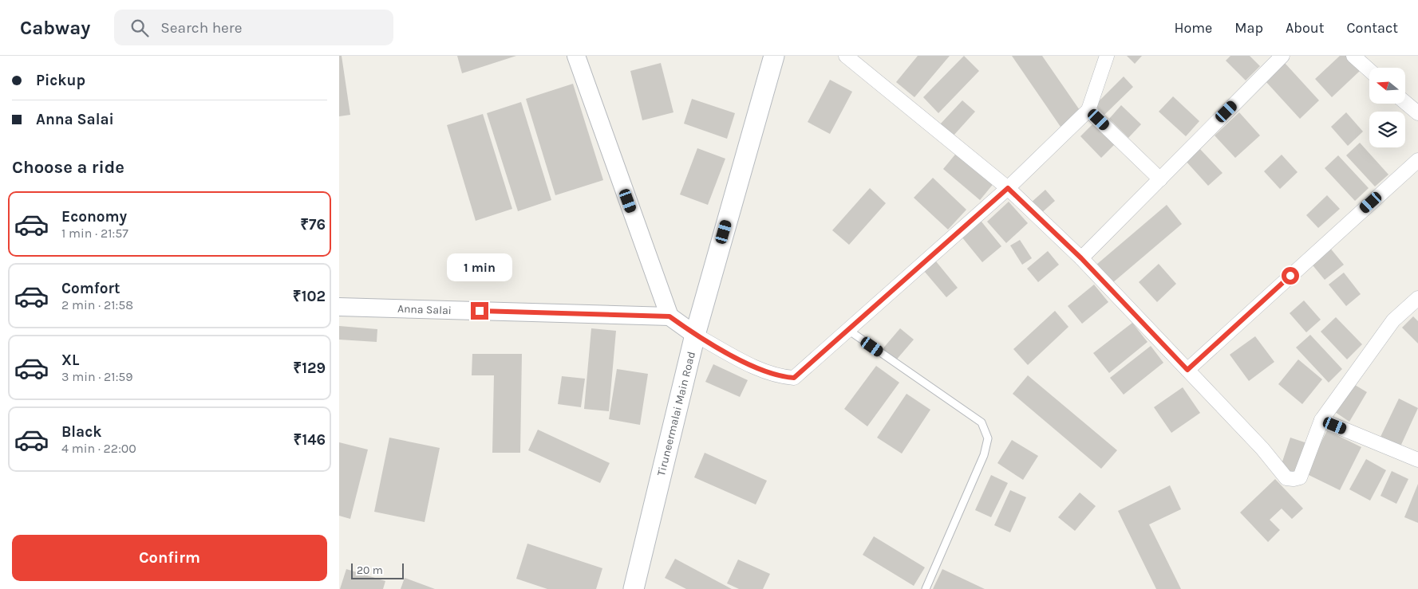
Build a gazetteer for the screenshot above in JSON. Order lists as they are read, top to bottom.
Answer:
{
  "streets": {
    "main road": ["Tiruneermalai Main Road"],
    "street": ["Anna Salai"]
  },
  "scale_bar": "20 m",
  "north": "left",
  "page": {
    "header": "Cabway",
    "search": "Search here",
    "nav": [
      "Home",
      "Map",
      "About",
      "Contact"
    ],
    "banner": ["Pickup", "Anna Salai"],
    "heading": "Choose a ride",
    "list": [
      {
        "name": "Economy",
        "note": "1 min · 21:57",
        "value": "₹76"
      },
      {
        "name": "Comfort",
        "note": "2 min · 21:58",
        "value": "₹102"
      },
      {
        "name": "XL",
        "note": "3 min · 21:59",
        "value": "₹129"
      },
      {
        "name": "Black",
        "note": "4 min · 22:00",
        "value": "₹146"
      }
    ],
    "bubble": "1 min",
    "buttons": "Confirm",
    "scale": "20 m"
  }
}
